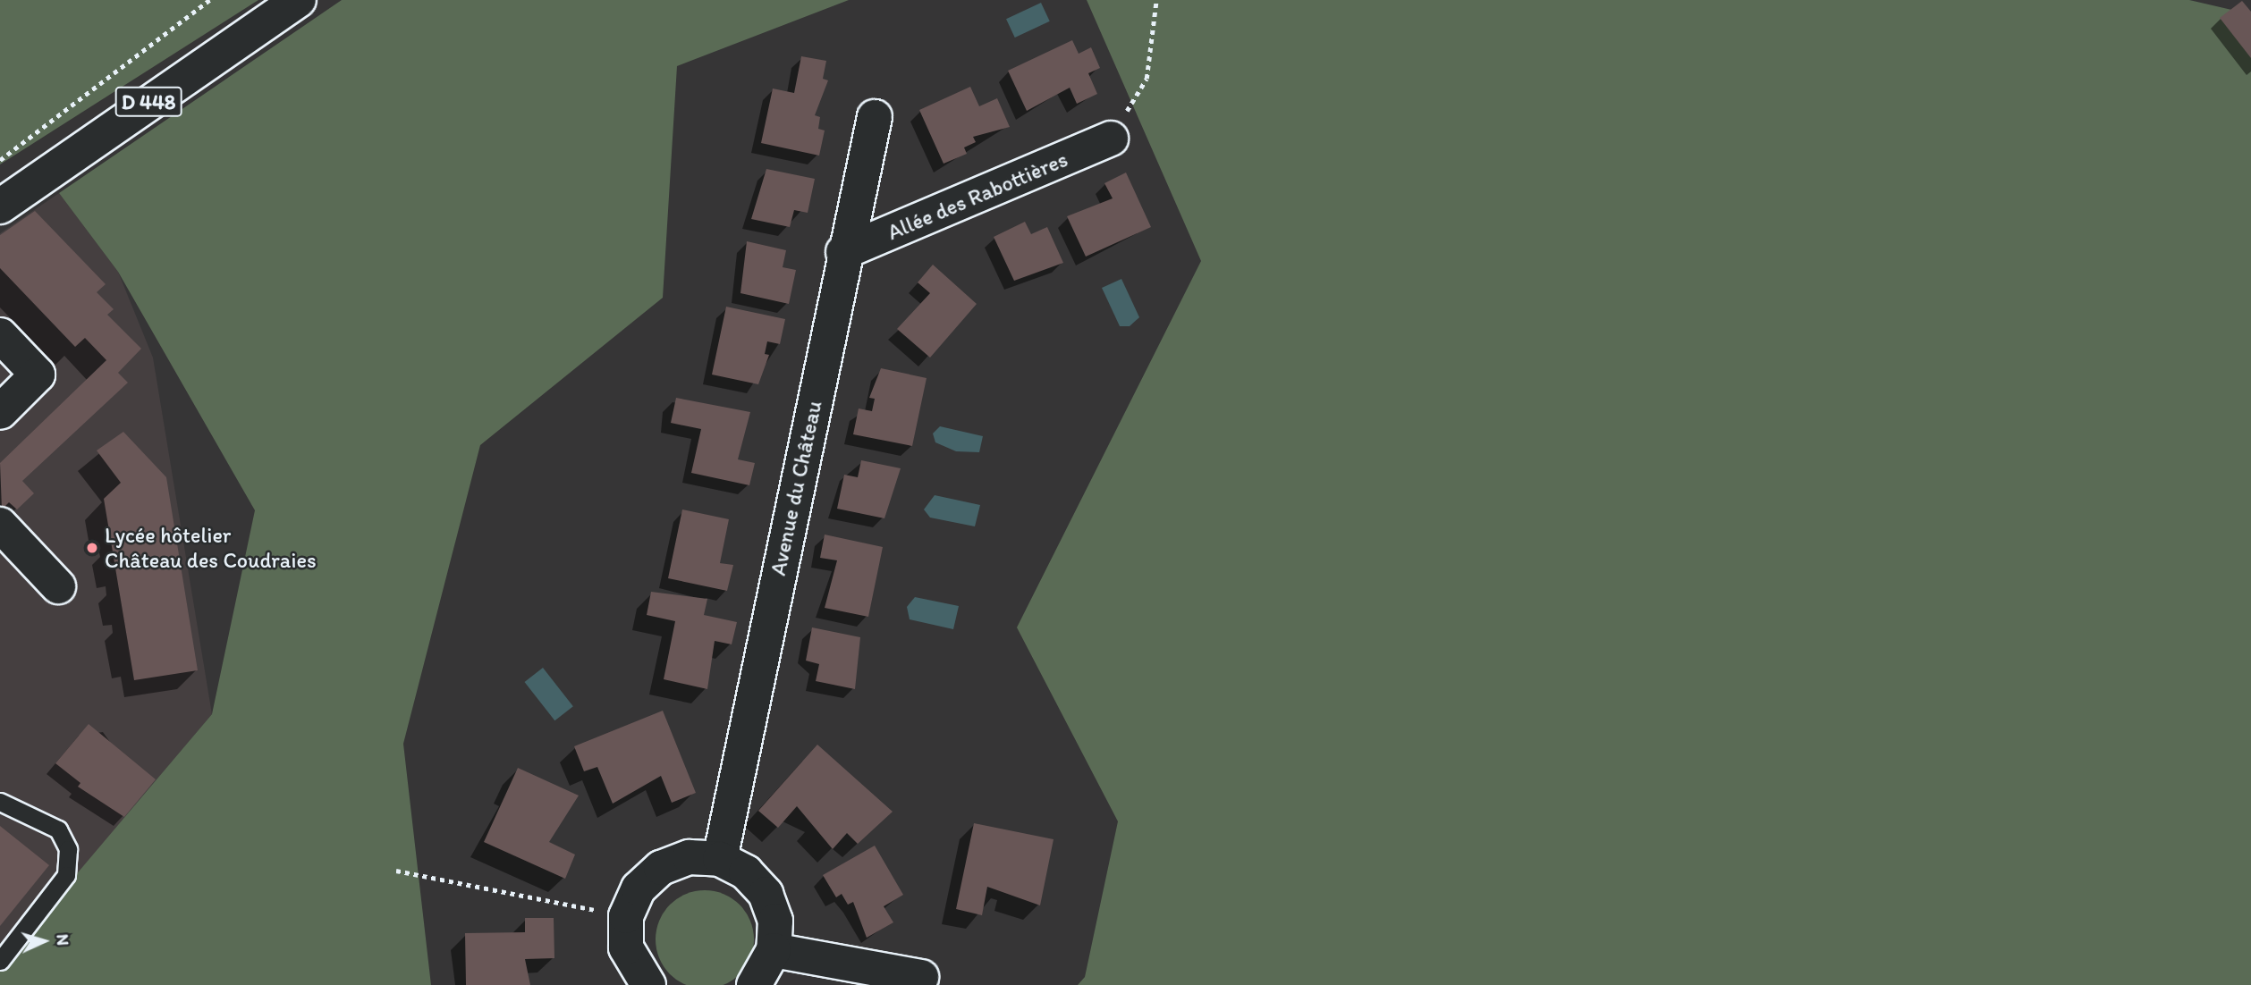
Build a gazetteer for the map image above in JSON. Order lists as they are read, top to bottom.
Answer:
{
  "streets": {
    "street": ["D 448", "Allée des Rabottières", "Avenue du Château"]
  },
  "crossings": [
    ["Allée des Rabottières", "Avenue du Château"]
  ],
  "places": ["Lycée hôtelier Château des Coudraies"],
  "north": "right"
}
